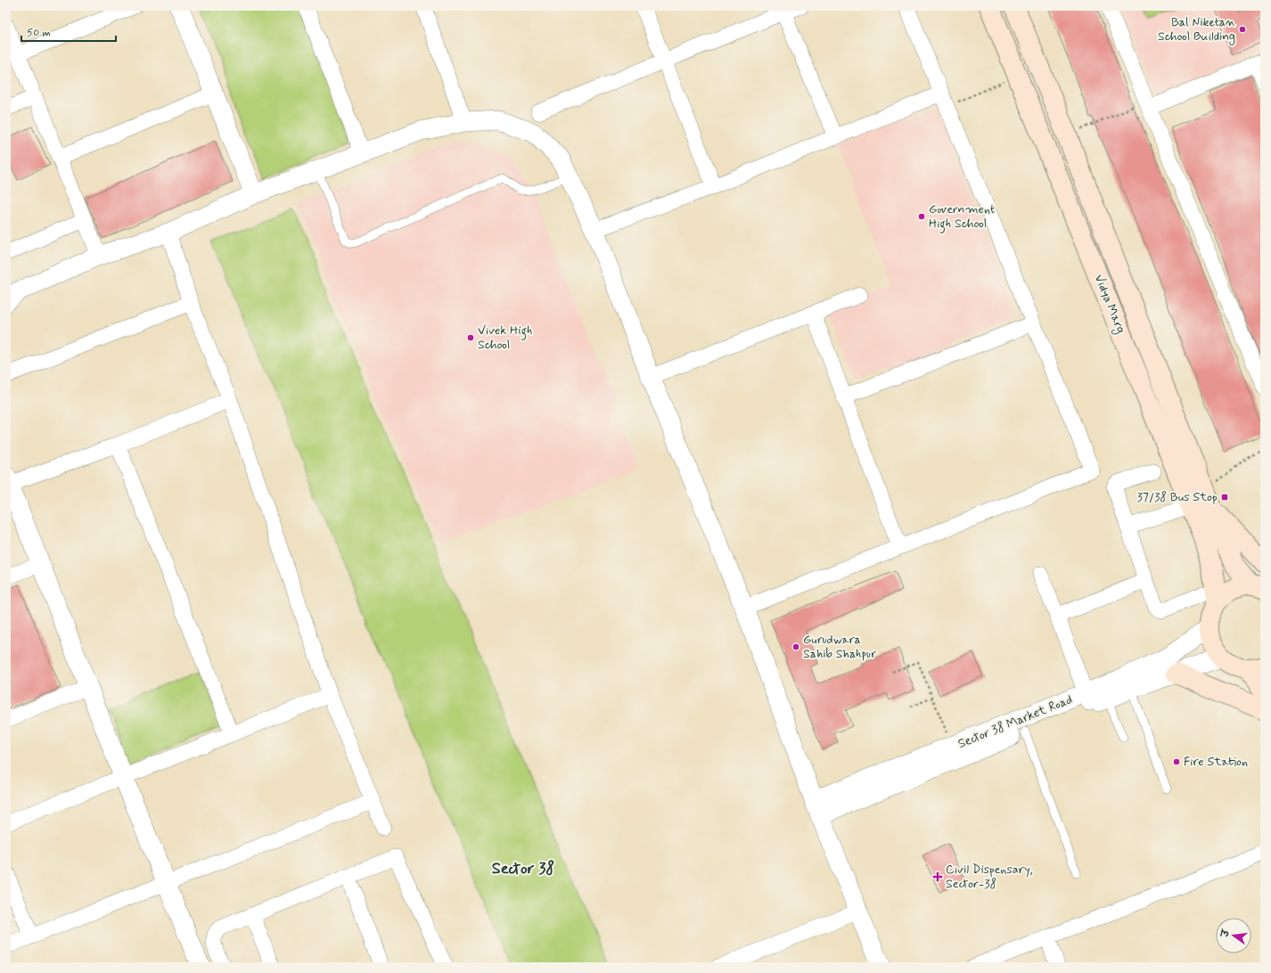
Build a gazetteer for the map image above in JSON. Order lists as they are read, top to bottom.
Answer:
{
  "streets": {
    "main road": ["Vidya Marg"],
    "street": ["Sector 38 Market Road"]
  },
  "crossings": [
    ["Vidya Marg", "Sector 38 Market Road"]
  ],
  "districts": ["Sector 38"],
  "places": {
    "other": [
      "Bal Niketan School Building",
      "Government High School",
      "Vivek High School",
      "Gurudwara Sahib Shahpur",
      "Fire Station"
    ],
    "transit": ["37/38 Bus Stop"],
    "health": ["Civil Dispensary, Sector-38"]
  },
  "scale_bar": "50 m",
  "north": "left"
}
